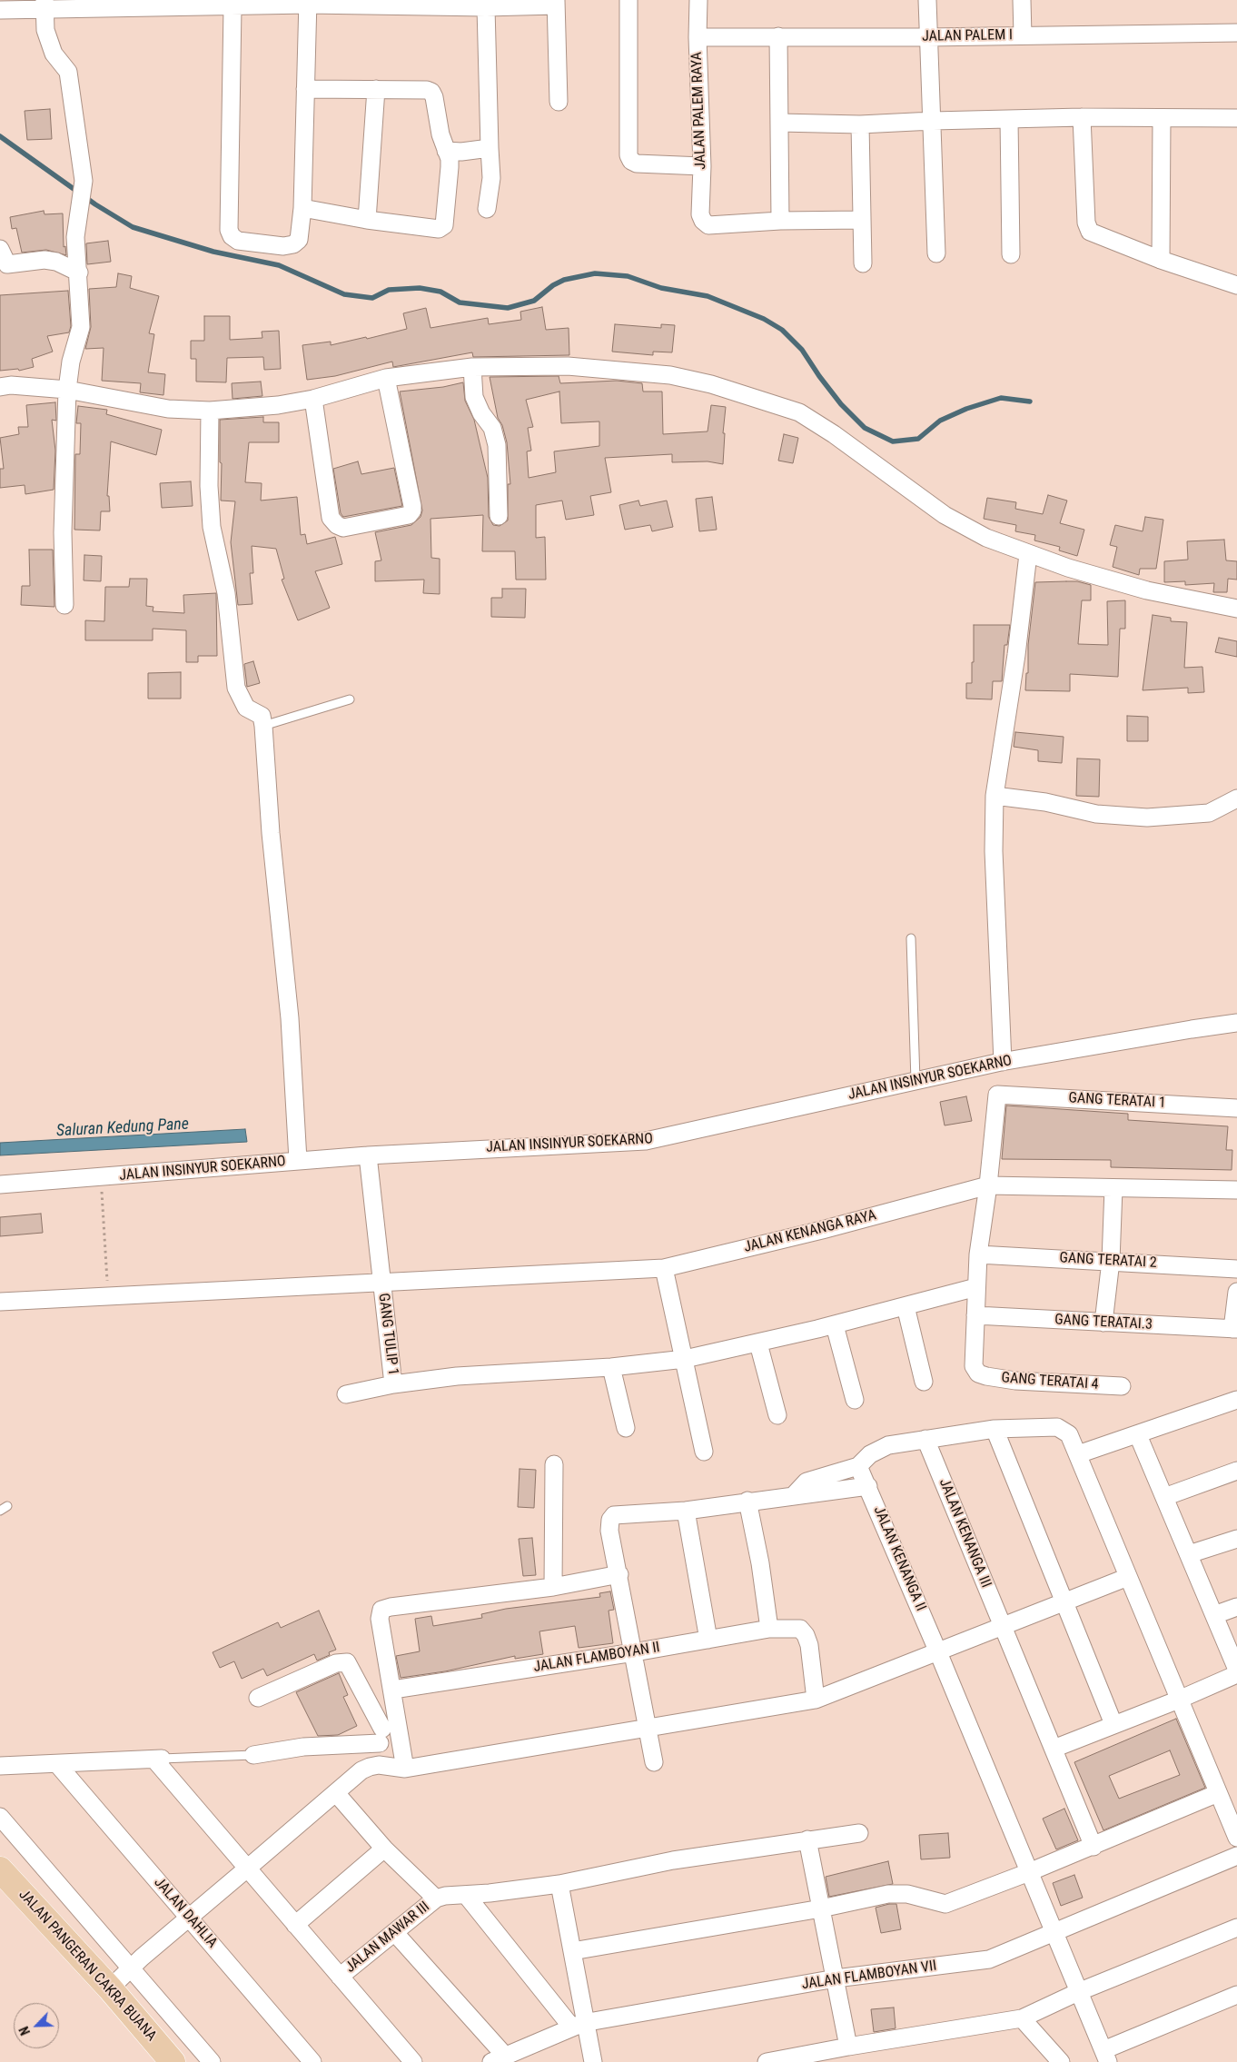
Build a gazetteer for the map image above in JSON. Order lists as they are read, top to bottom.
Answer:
{
  "streets": {
    "main road": ["JALAN PANGERAN CAKRA BUANA"],
    "street": [
      "JALAN PALEM I",
      "JALAN PALEM RAYA",
      "JALAN INSINYUR SOEKARNO",
      "GANG TERATAI 1",
      "JALAN KENANGA RAYA",
      "GANG TERATAI 2",
      "GANG TERATAI.3",
      "GANG TULIP 1",
      "GANG TERATAI 4",
      "JALAN KENANGA III",
      "JALAN KENANGA II",
      "JALAN FLAMBOYAN II",
      "JALAN DAHLIA",
      "JALAN MAWAR III",
      "JALAN FLAMBOYAN VII"
    ]
  },
  "crossings": [
    ["JALAN PALEM I", "JALAN PALEM RAYA"],
    ["JALAN INSINYUR SOEKARNO", "GANG TULIP 1"],
    ["GANG TERATAI 1", "JALAN KENANGA RAYA"],
    ["JALAN KENANGA RAYA", "GANG TULIP 1"],
    ["GANG TERATAI.3", "GANG TERATAI 4"],
    ["JALAN KENANGA II", "JALAN FLAMBOYAN VII"]
  ],
  "water": ["Saluran Kedung Pane"],
  "north": "bottom left"
}
